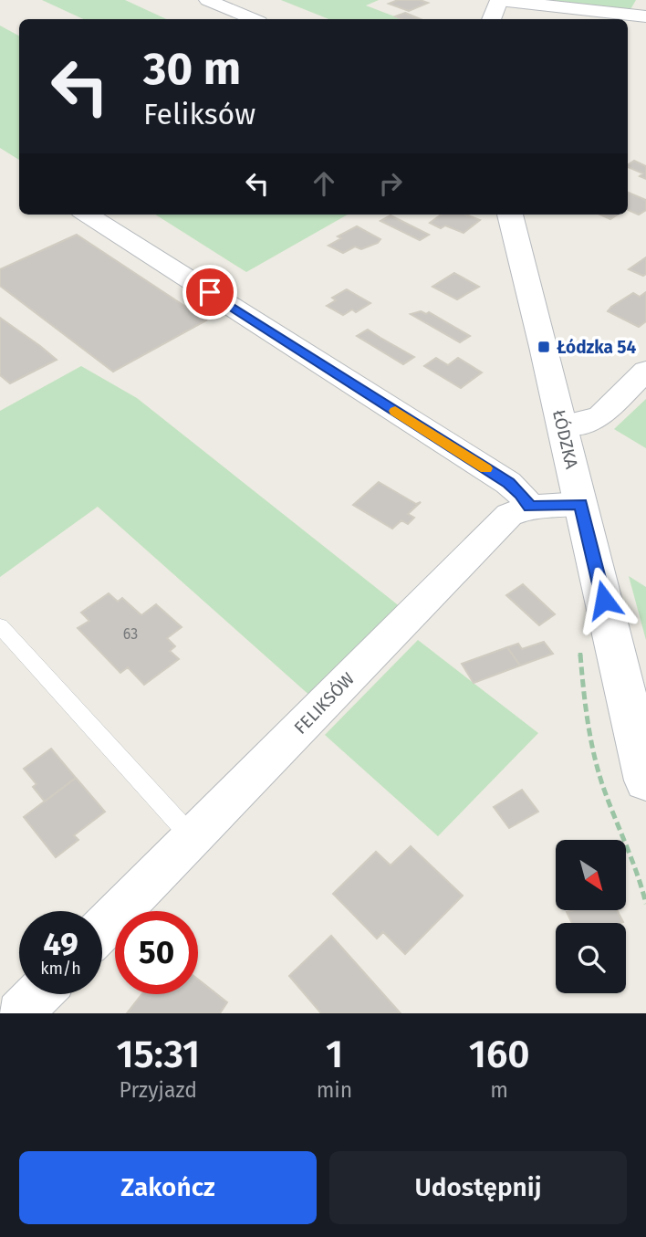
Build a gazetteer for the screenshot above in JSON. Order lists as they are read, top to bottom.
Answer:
{
  "streets": {
    "main road": ["ŁÓDZKA"],
    "street": ["FELIKSÓW"]
  },
  "crossings": [
    ["ŁÓDZKA", "FELIKSÓW"]
  ],
  "places": {
    "transit": ["Łódzka 54"]
  },
  "house_numbers": ["63"],
  "north": "bottom right",
  "page": {
    "turn": ["30 m", "Feliksów"],
    "speed": "49 km/h",
    "limit": "50",
    "eta": [
      "15:31",
      "Przyjazd",
      "1",
      "min",
      "160",
      "m"
    ],
    "buttons": ["Zakończ", "Udostępnij"]
  }
}
